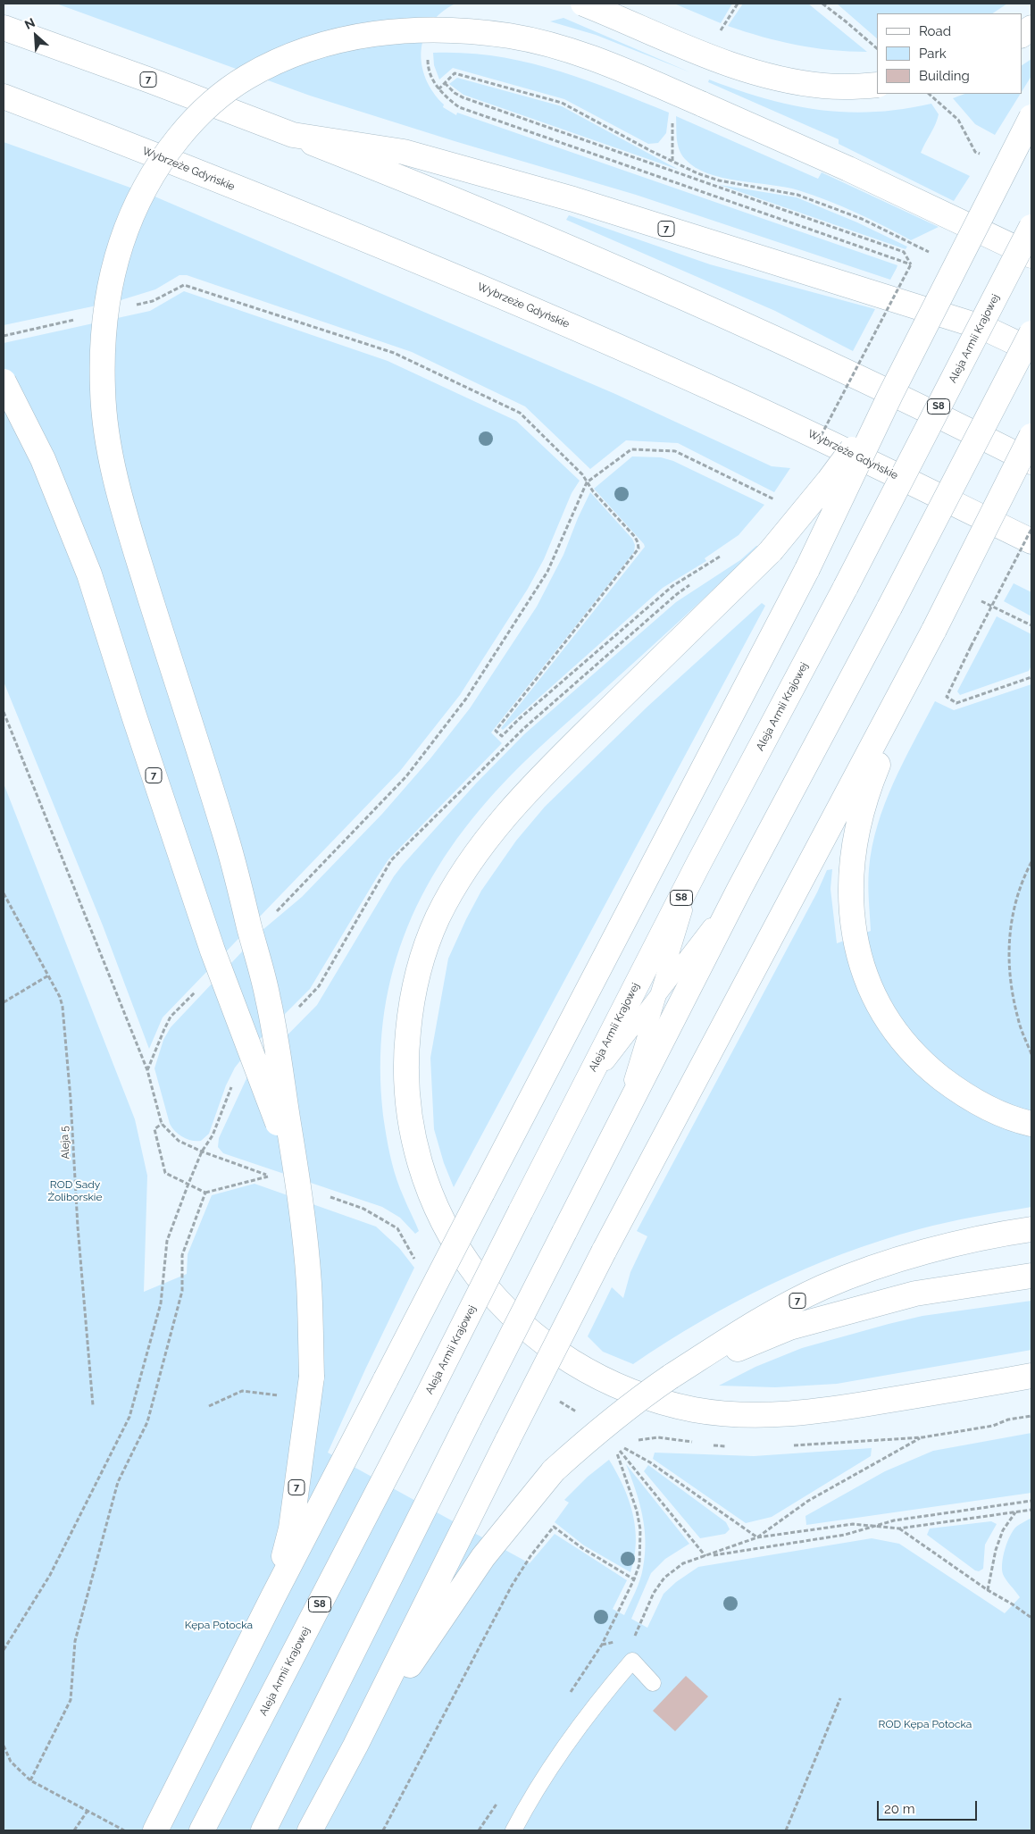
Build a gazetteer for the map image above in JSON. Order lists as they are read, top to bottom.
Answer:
{
  "streets": {
    "main road": [
      "7",
      "Wybrzeże Gdyńskie",
      "Aleja Armii Krajowej",
      "S8"
    ],
    "path": ["Aleja 5"]
  },
  "parks": ["ROD Sady Żoliborskie", "Kępa Potocka", "ROD Kępa Potocka"],
  "legend": ["Road", "Park", "Building"],
  "scale_bar": "20 m",
  "north": "top left"
}
